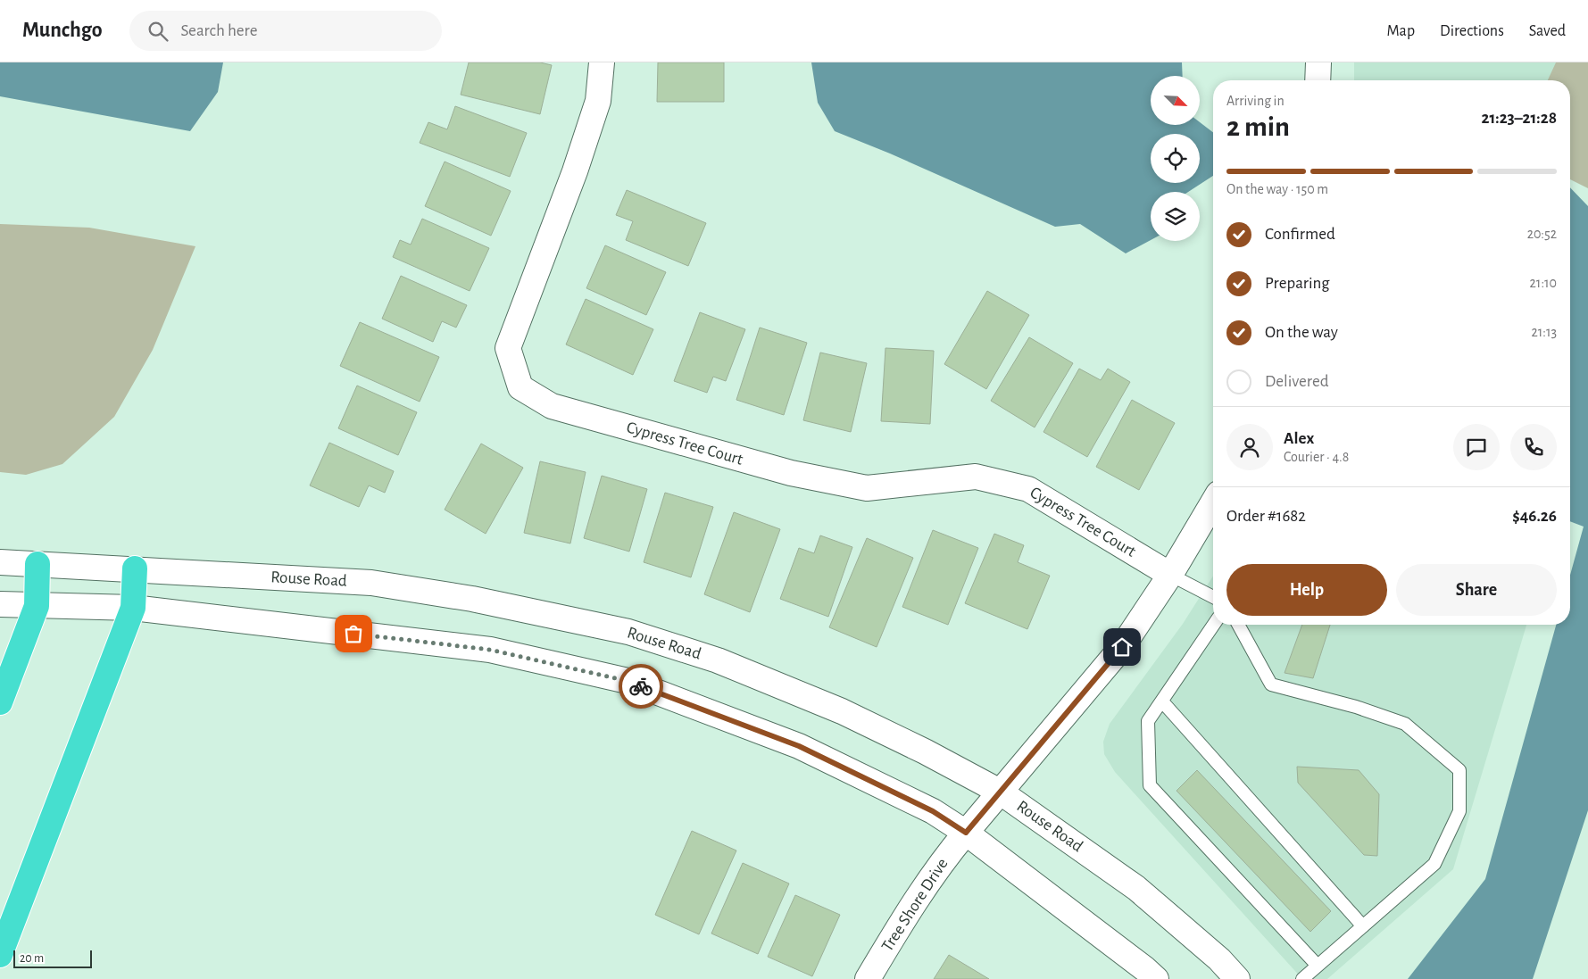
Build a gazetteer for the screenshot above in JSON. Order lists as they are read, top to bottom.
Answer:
{
  "streets": {
    "street": ["Cypress Tree Court", "Rouse Road", "Tree Shore Drive"]
  },
  "crossings": [
    ["Cypress Tree Court", "Tree Shore Drive"],
    ["Rouse Road", "Tree Shore Drive"]
  ],
  "scale_bar": "20 m",
  "north": "bottom right",
  "page": {
    "header": "Munchgo",
    "search": "Search here",
    "nav": ["Map", "Directions", "Saved"],
    "heading": ["2 min", "Arriving in", "21:23–21:28"],
    "panel": [
      "Alex",
      "Courier · 4.8",
      "Order #1682",
      "$46.26"
    ],
    "bar": "On the way · 150 m",
    "list": [
      ["Confirmed", "20:52"],
      ["Preparing", "21:10"],
      ["On the way", "21:13"],
      "Delivered"
    ],
    "buttons": ["Help", "Share"],
    "scale": "20 m"
  }
}
